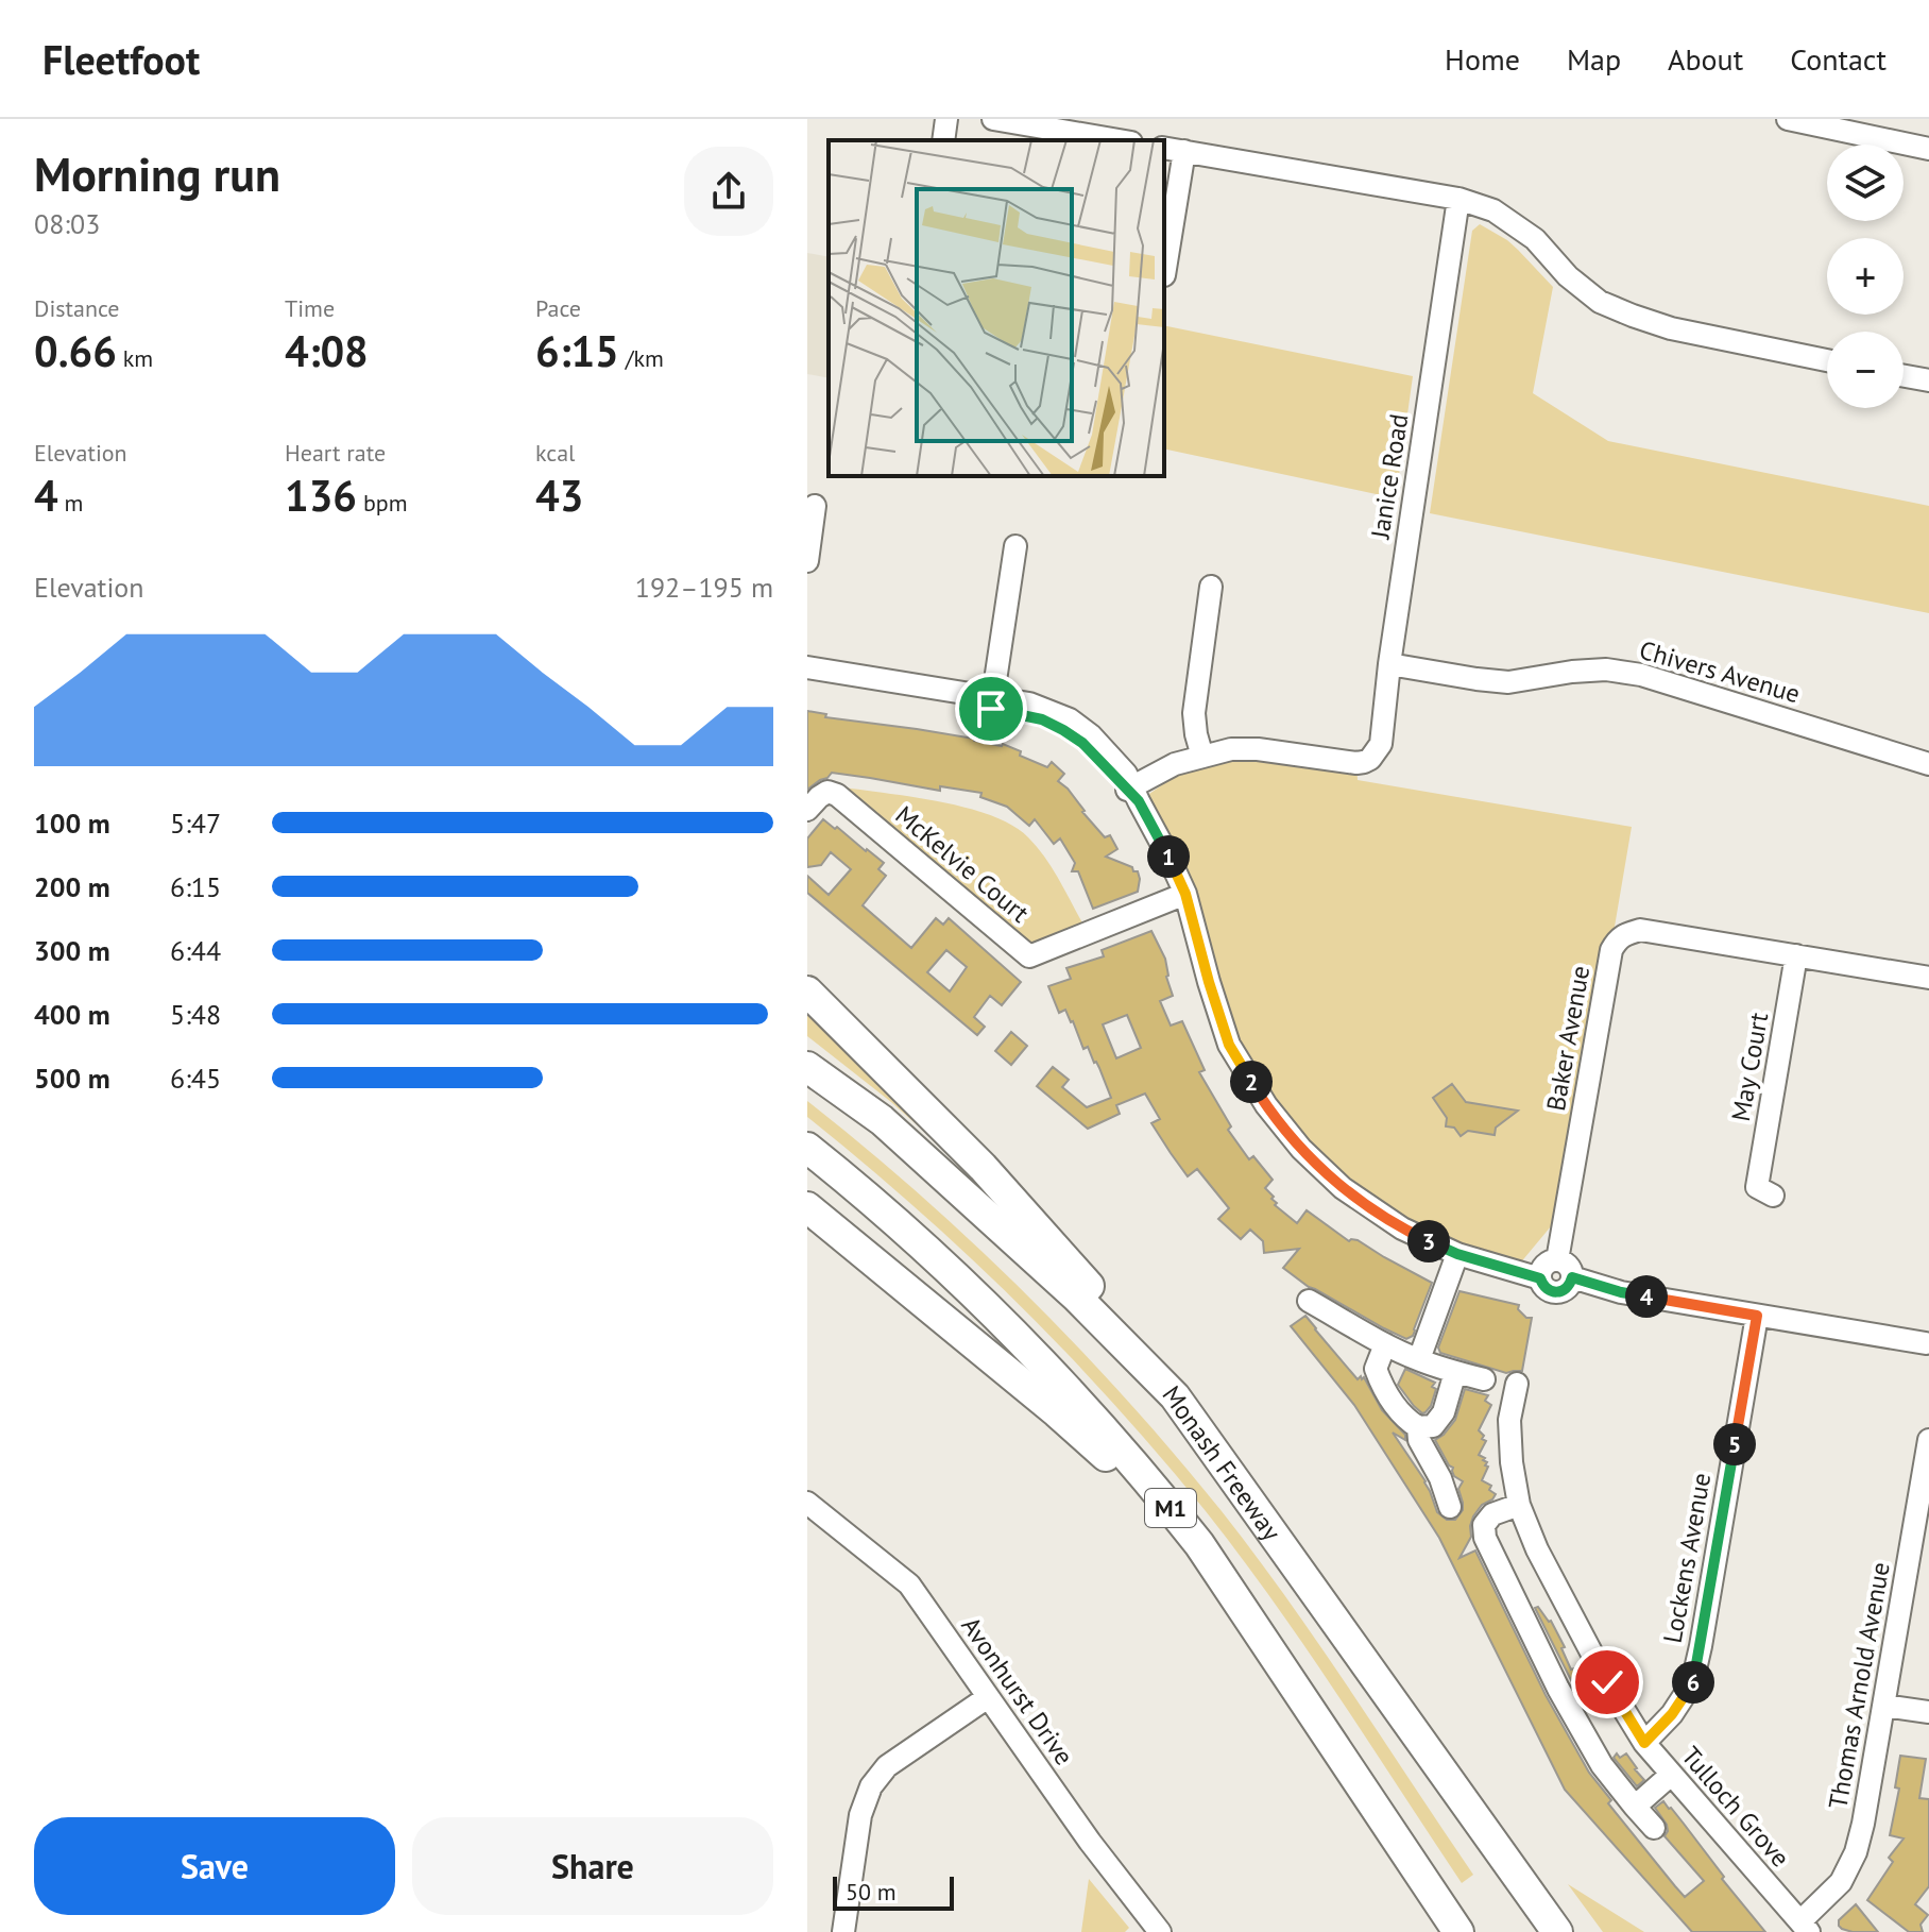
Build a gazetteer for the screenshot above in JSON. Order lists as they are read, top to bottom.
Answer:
{
  "streets": {
    "highway": ["Monash Freeway", "M1"],
    "street": [
      "Janice Road",
      "Chivers Avenue",
      "McKelvie Court",
      "Baker Avenue",
      "May Court",
      "Lockens Avenue",
      "Thomas Arnold Avenue",
      "Avonhurst Drive",
      "Tulloch Grove"
    ]
  },
  "crossings": [
    ["Janice Road", "Chivers Avenue"],
    ["Baker Avenue", "May Court"],
    ["Lockens Avenue", "Tulloch Grove"],
    ["Thomas Arnold Avenue", "Tulloch Grove"]
  ],
  "scale_bar": "50 m",
  "page": {
    "header": "Fleetfoot",
    "nav": [
      "Home",
      "Map",
      "About",
      "Contact"
    ],
    "heading": ["Morning run", "08:03"],
    "map_buttons": ["+", "−"],
    "stats": [
      ["Distance", "0.66 km"],
      ["Time", "4:08"],
      ["Pace", "6:15 /km"],
      ["Elevation", "4 m"],
      ["Heart rate", "136 bpm"],
      ["kcal", "43"]
    ],
    "chart": ["Elevation", "192–195 m"],
    "list": [
      {
        "name": "100 m",
        "note": "5:47"
      },
      {
        "name": "200 m",
        "note": "6:15"
      },
      {
        "name": "300 m",
        "note": "6:44"
      },
      {
        "name": "400 m",
        "note": "5:48"
      },
      {
        "name": "500 m",
        "note": "6:45"
      }
    ],
    "pins": [
      "1",
      "2",
      "3",
      "4",
      "5",
      "6"
    ],
    "buttons": ["Save", "Share"],
    "scale": "50 m"
  }
}
